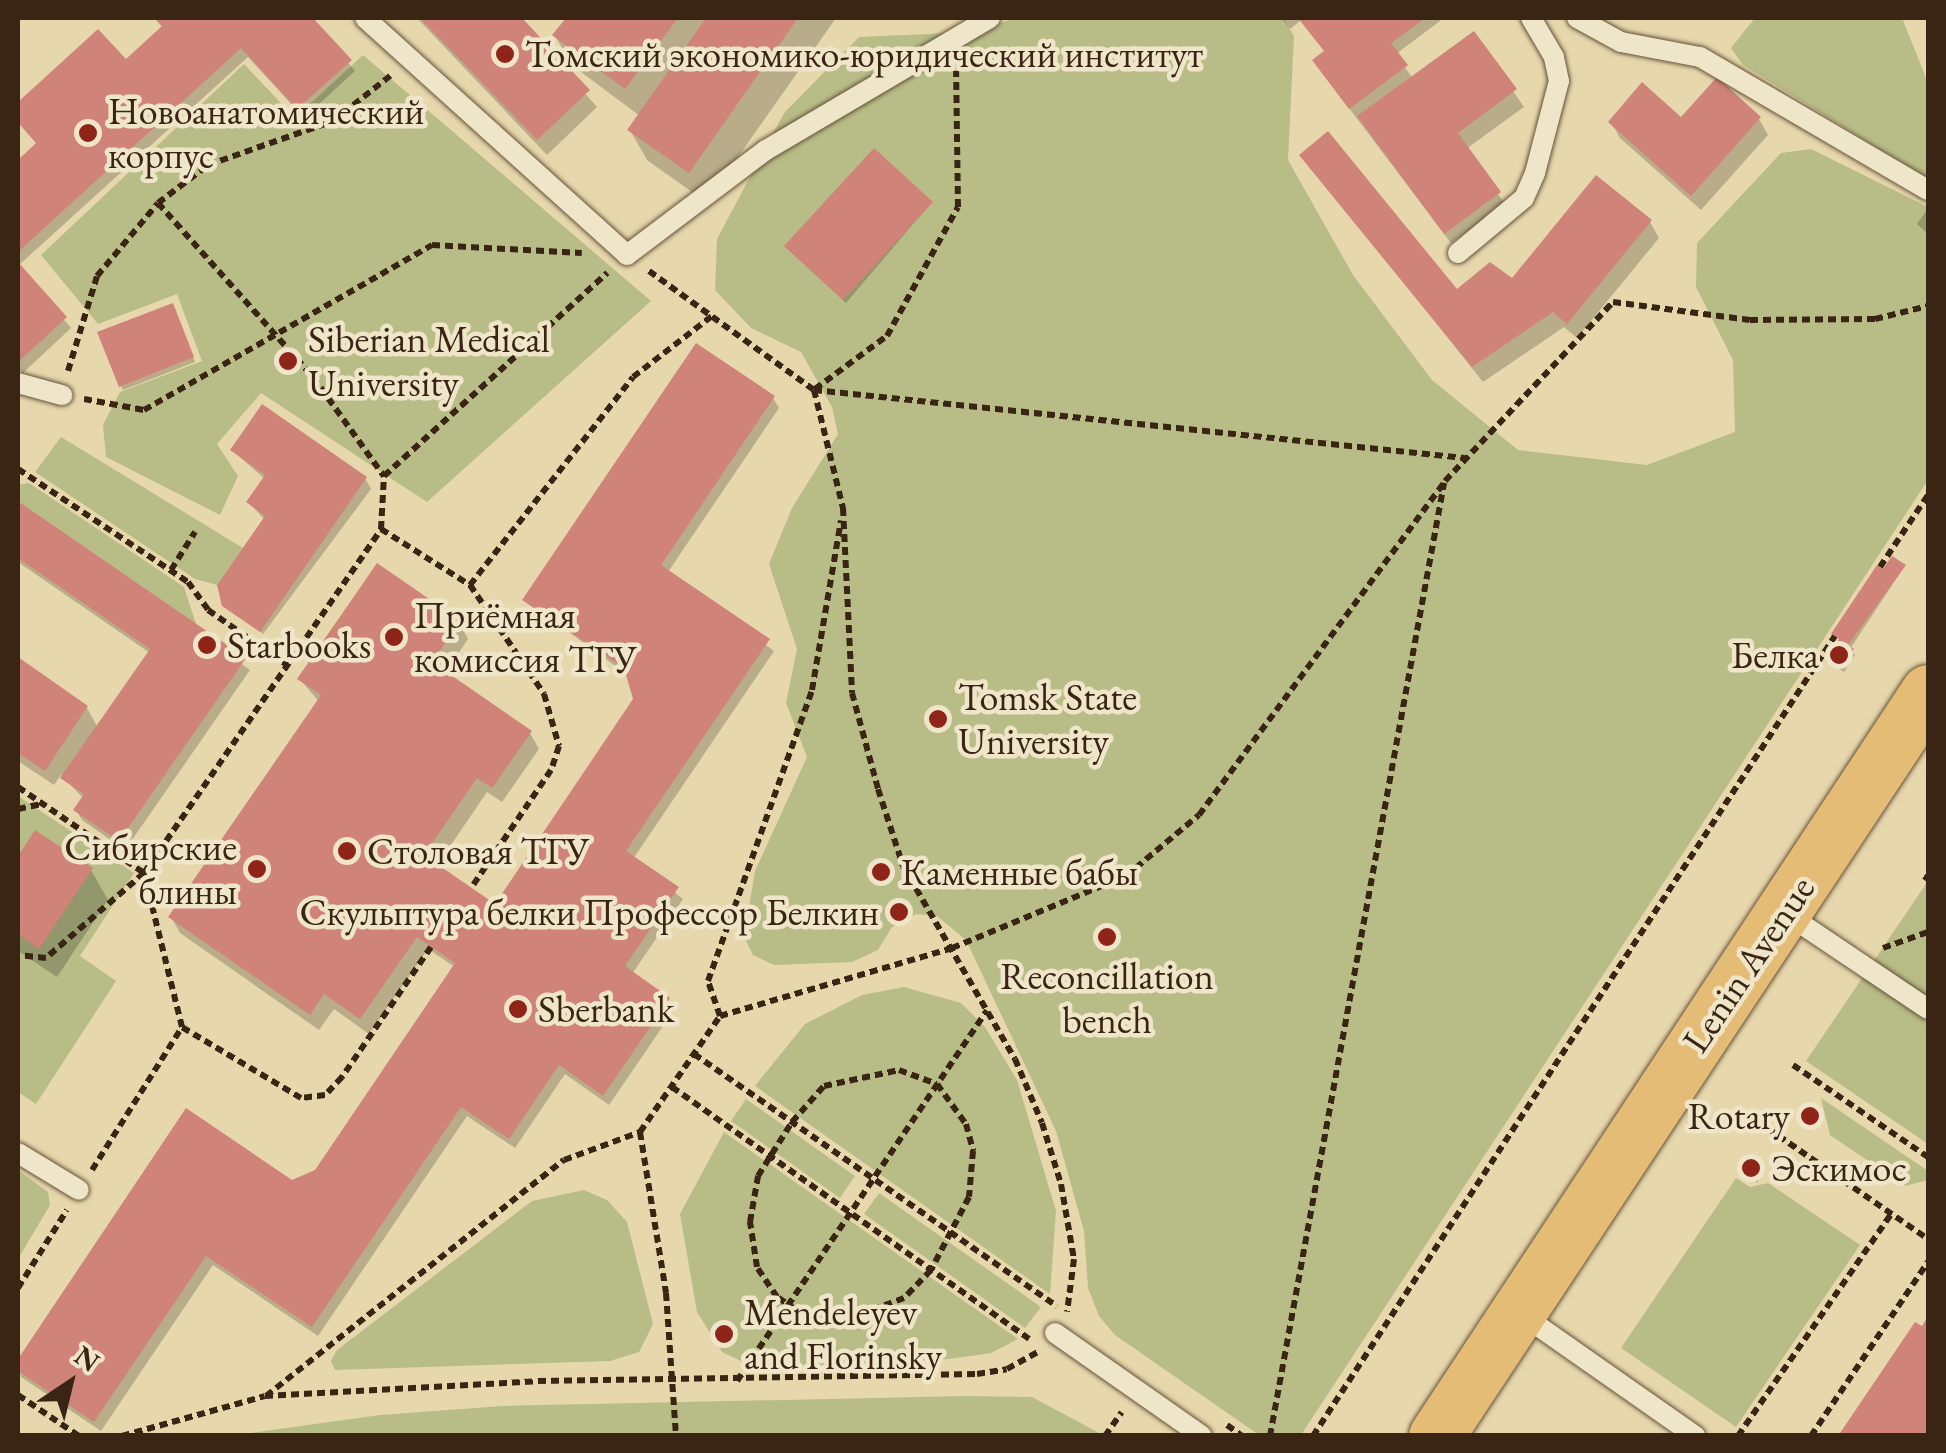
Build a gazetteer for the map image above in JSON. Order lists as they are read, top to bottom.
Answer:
{
  "streets": {
    "main road": ["Lenin Avenue"]
  },
  "places": [
    "Томский экономико-юридический институт",
    "Новоанатомический корпус",
    "Siberian Medical University",
    "Приёмная комиссия ТГУ",
    "Starbooks",
    "Белка",
    "Tomsk State University",
    "Столовая ТГУ",
    "Сибирские блины",
    "Каменные бабы",
    "Скульптура белки Профессор Белкин",
    "Reconcillation bench",
    "Sberbank",
    "Rotary",
    "Эскимос",
    "Mendeleyev and Florinsky"
  ],
  "north": "top right"
}
